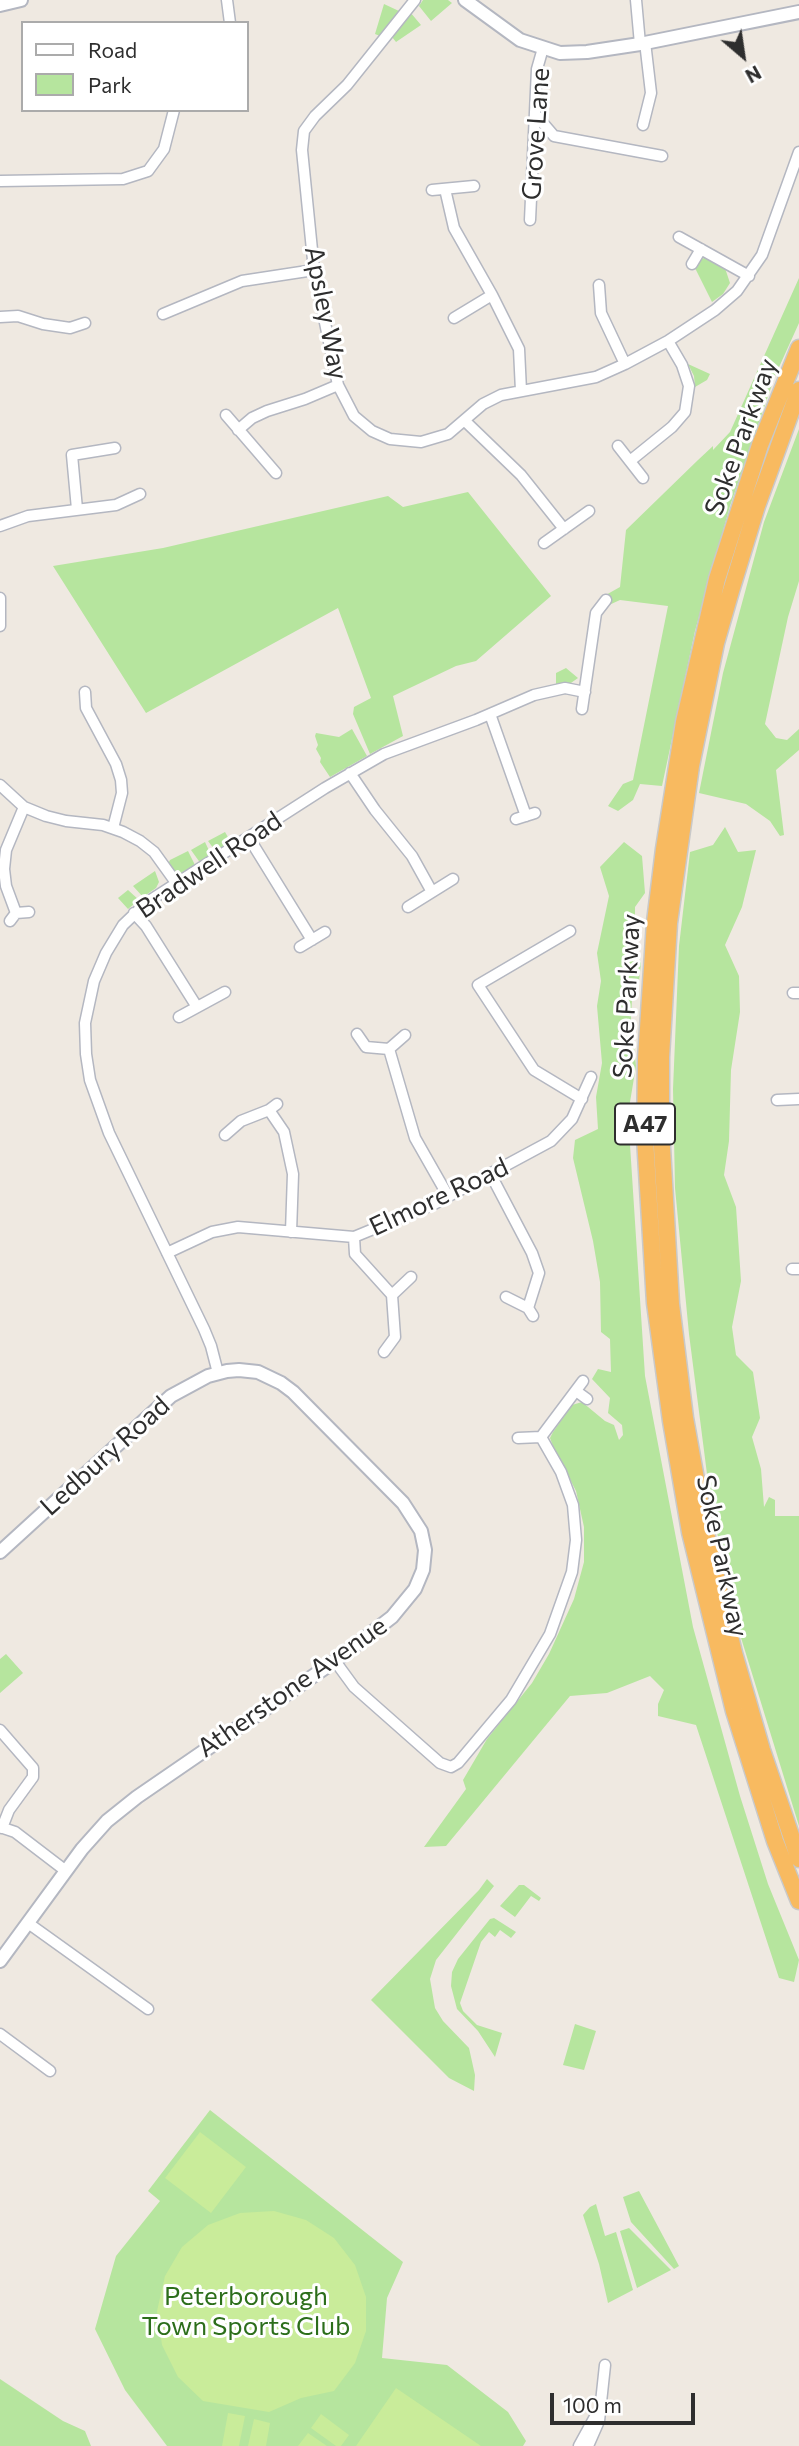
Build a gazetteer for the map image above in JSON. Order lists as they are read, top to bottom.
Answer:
{
  "streets": {
    "highway": ["Soke Parkway", "A47"],
    "street": [
      "Grove Lane",
      "Apsley Way",
      "Bradwell Road",
      "Elmore Road",
      "Ledbury Road",
      "Atherstone Avenue"
    ]
  },
  "crossings": [
    ["Bradwell Road", "Elmore Road"],
    ["Bradwell Road", "Ledbury Road"],
    ["Bradwell Road", "Atherstone Avenue"],
    ["Ledbury Road", "Atherstone Avenue"]
  ],
  "parks": ["Peterborough Town Sports Club"],
  "legend": ["Road", "Park"],
  "scale_bar": "100 m",
  "north": "bottom right"
}
